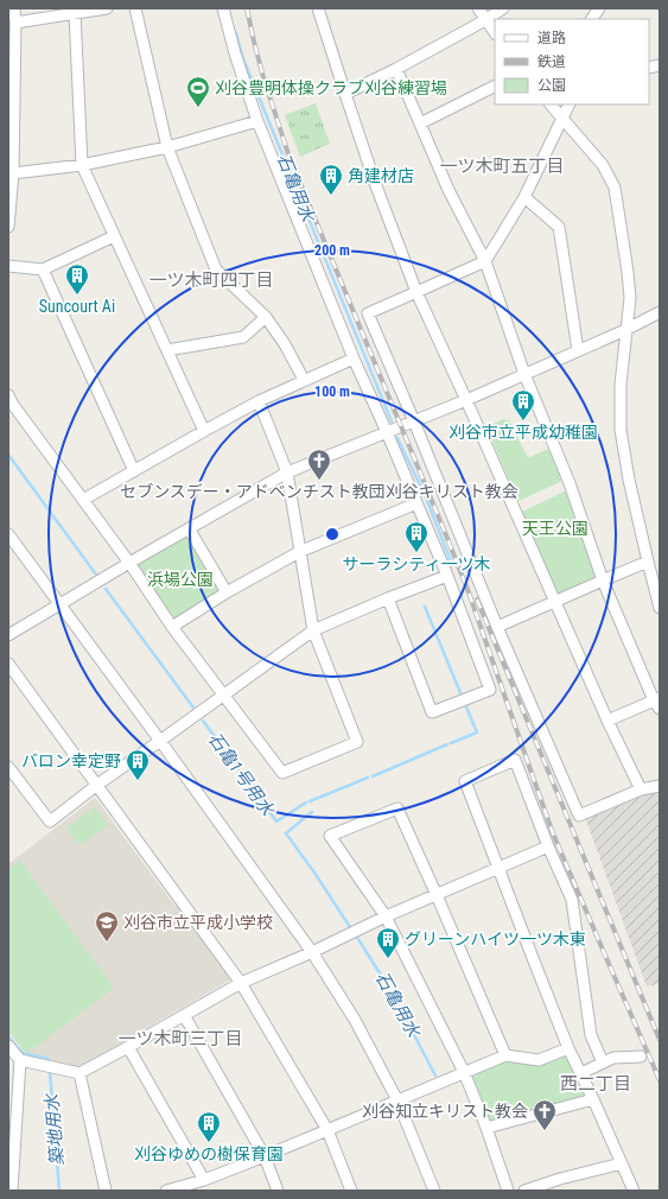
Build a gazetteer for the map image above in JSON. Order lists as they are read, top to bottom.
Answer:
{
  "districts": [
    "一ツ木町五丁目",
    "一ツ木町四丁目",
    "一ツ木町三丁目",
    "西二丁目"
  ],
  "water": ["石亀用水", "石亀1号用水", "築地用水"],
  "parks": ["天王公園", "浜場公園"],
  "places": {
    "sports": ["刈谷豊明体操クラブ刈谷練習場"],
    "building": [
      "角建材店",
      "Suncourt Ai",
      "刈谷市立平成幼稚園",
      "サーラシティ一ツ木",
      "バロン幸定野",
      "グリーンハイツ一ツ木東",
      "刈谷ゆめの樹保育園"
    ],
    "church": ["セブンスデー・アドベンチスト教団刈谷キリスト教会", "刈谷知立キリスト教会"],
    "school or university": ["刈谷市立平成小学校"]
  },
  "legend": ["道路", "鉄道", "公園"],
  "rings": ["200 m", "100 m"]
}
